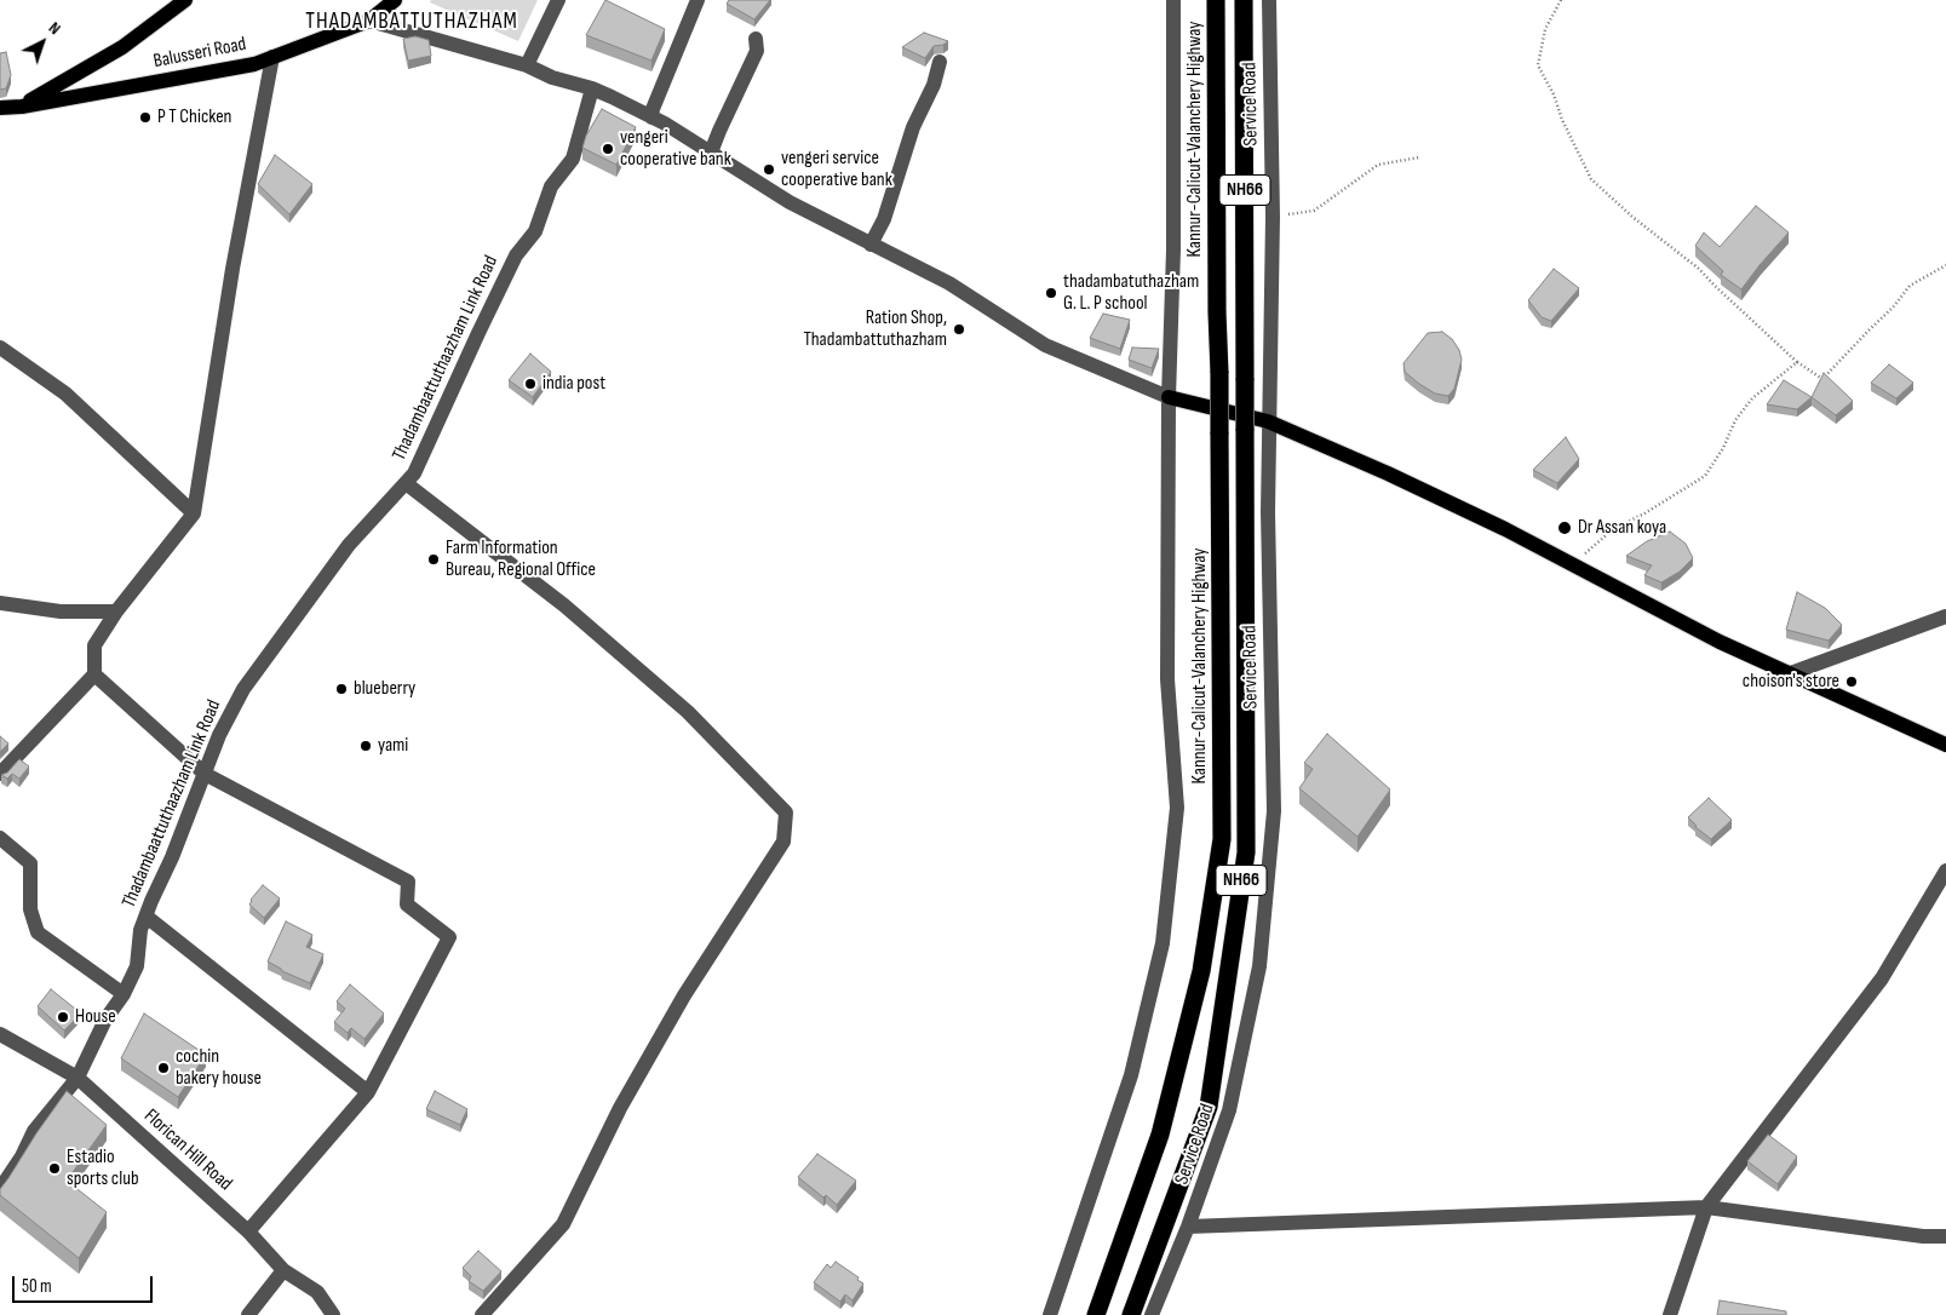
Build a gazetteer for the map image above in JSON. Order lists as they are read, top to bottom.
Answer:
{
  "streets": {
    "highway": ["Kannur-Calicut-Valanchery Highway", "NH66"],
    "main road": ["Balusseri Road"],
    "street": ["Service Road", "Thadambaattuthaazham Link Road", "Florican Hill Road"]
  },
  "crossings": [
    ["Thadambaattuthaazham Link Road", "Florican Hill Road"]
  ],
  "districts": ["THADAMBATTUTHAZHAM"],
  "places": [
    "P T Chicken",
    "vengeri cooperative bank",
    "vengeri service cooperative bank",
    "thadambatuthazham G. L. P school",
    "Ration Shop, Thadambattuthazham",
    "india post",
    "Dr Assan koya",
    "Farm Information Bureau, Regional Office",
    "choison's store",
    "blueberry",
    "yami",
    "House",
    "cochin bakery house",
    "Estadio sports club"
  ],
  "scale_bar": "50 m",
  "north": "top right"
}
